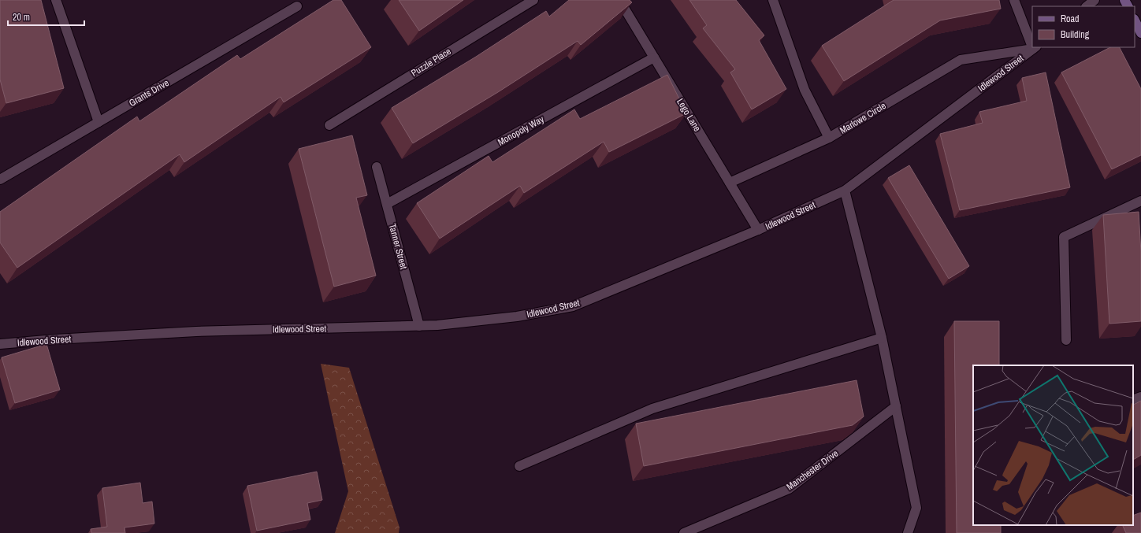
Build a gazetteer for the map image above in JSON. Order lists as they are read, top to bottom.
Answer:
{
  "streets": {
    "street": [
      "Puzzle Place",
      "Idlewood Street",
      "Grants Drive",
      "Lego Lane",
      "Marlowe Circle",
      "Monopoly Way",
      "Tanner Street",
      "Manchester Drive"
    ]
  },
  "crossings": [
    ["Idlewood Street", "Lego Lane"],
    ["Idlewood Street", "Marlowe Circle"],
    ["Idlewood Street", "Tanner Street"],
    ["Lego Lane", "Monopoly Way"],
    ["Monopoly Way", "Tanner Street"]
  ],
  "legend": ["Road", "Building"],
  "scale_bar": "20 m"
}
